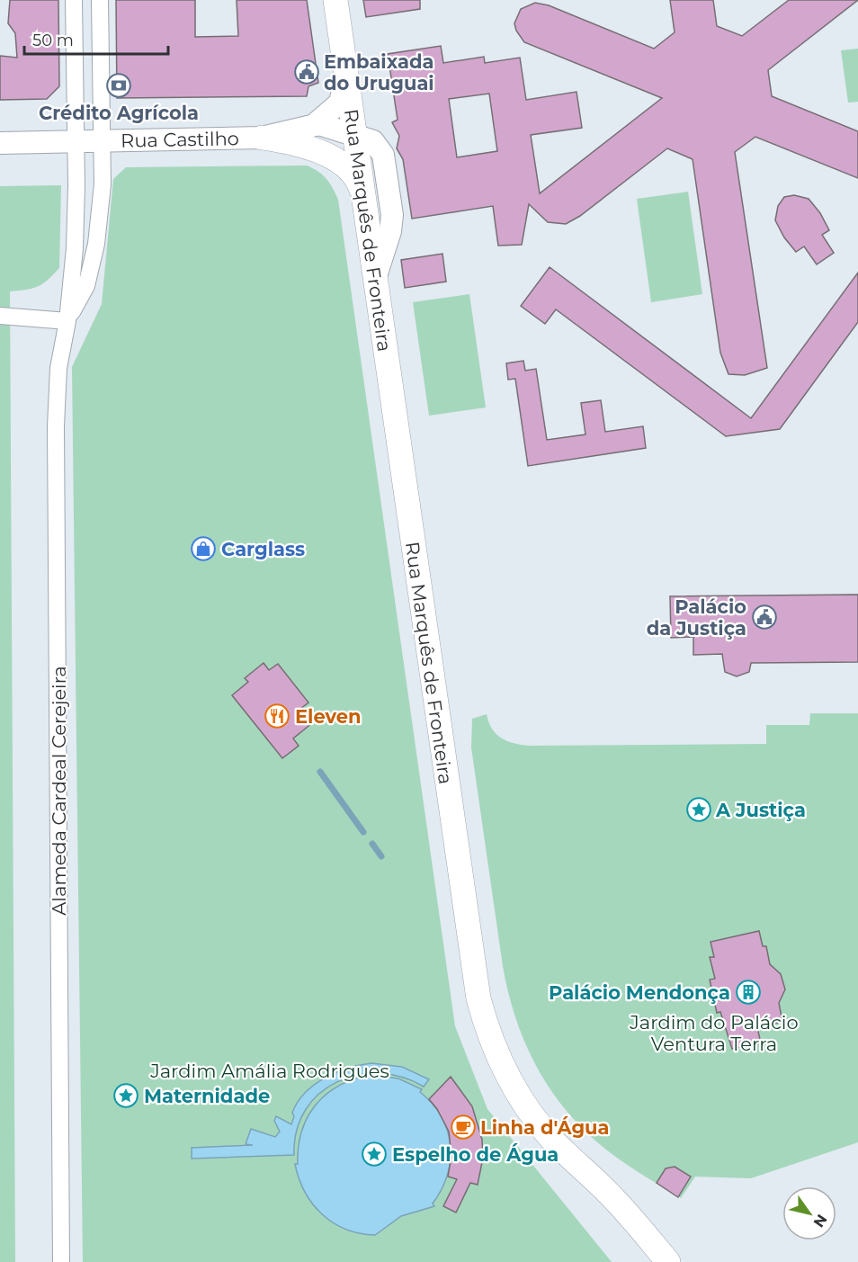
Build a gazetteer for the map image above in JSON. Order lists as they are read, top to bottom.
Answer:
{
  "streets": {
    "main road": ["Rua Marquês de Fronteira"],
    "street": ["Rua Castilho", "Alameda Cardeal Cerejeira"]
  },
  "crossings": [
    ["Rua Castilho", "Rua Marquês de Fronteira"]
  ],
  "parks": ["Jardim do Palácio Ventura Terra", "Jardim Amália Rodrigues"],
  "places": {
    "public building": ["Embaixada do Uruguai", "Palácio da Justiça"],
    "bank": ["Crédito Agrícola"],
    "shop": ["Carglass"],
    "restaurant": ["Eleven"],
    "place": ["A Justiça", "Maternidade", "Espelho de Água"],
    "building": ["Palácio Mendonça"],
    "cafe": ["Linha d'Água"]
  },
  "scale_bar": "50 m",
  "north": "bottom right"
}
